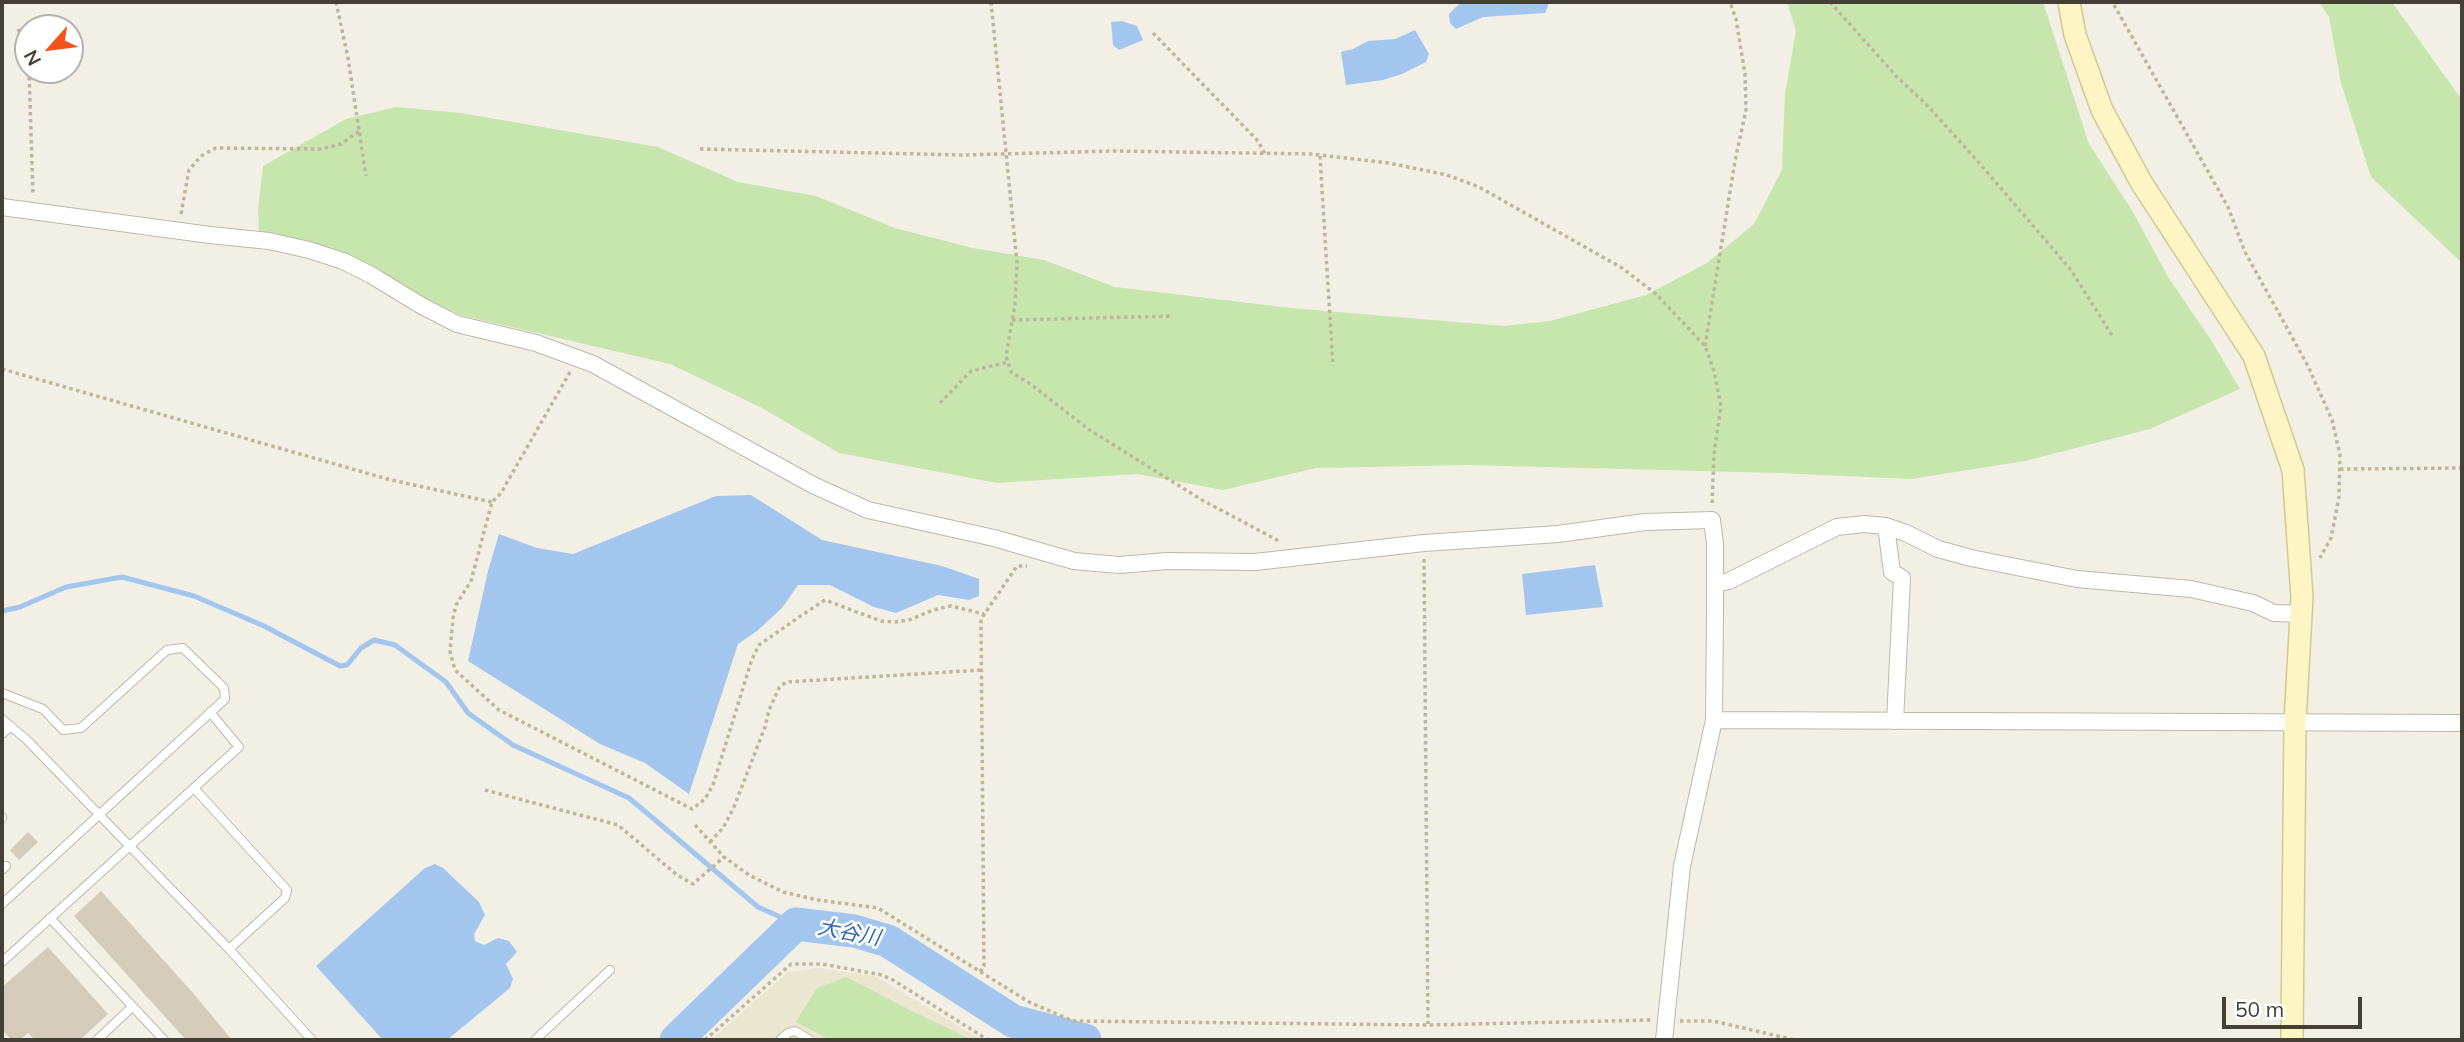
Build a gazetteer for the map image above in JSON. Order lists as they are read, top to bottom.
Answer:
{
  "water": ["大谷川"],
  "scale_bar": "50 m",
  "north": "bottom left"
}
